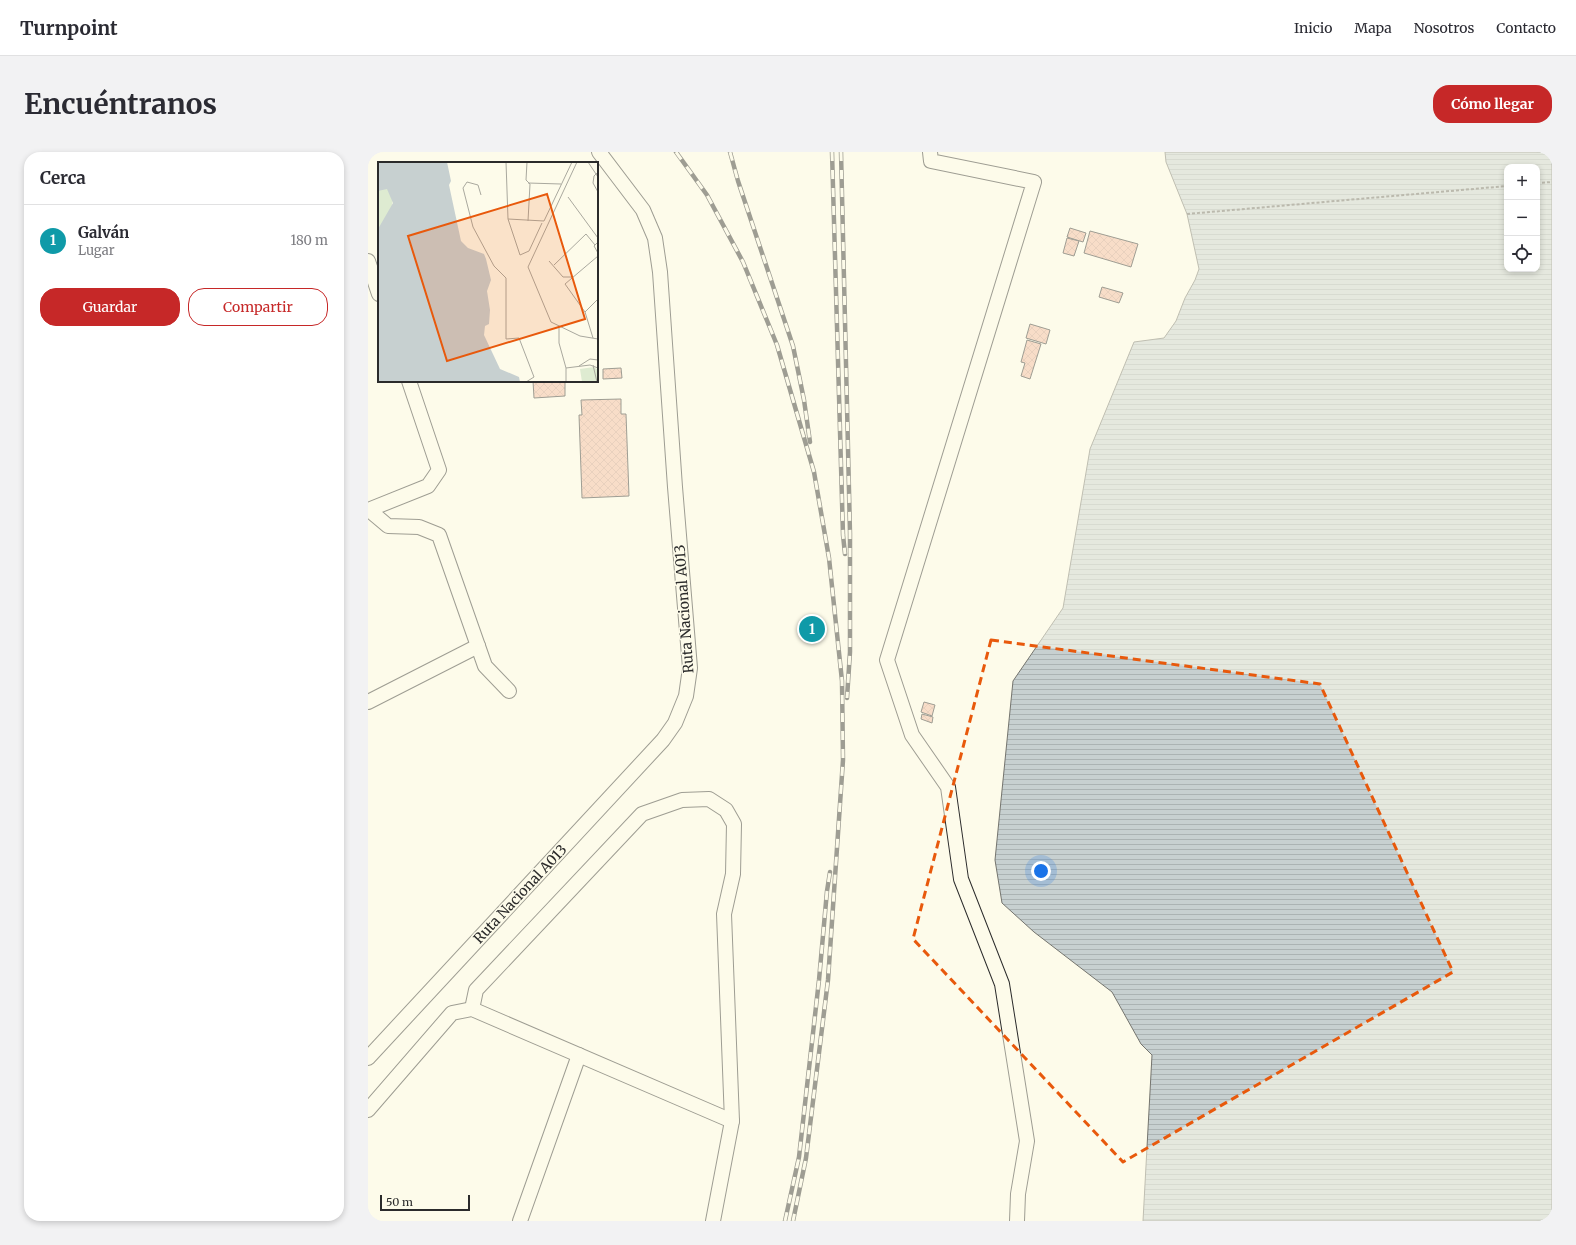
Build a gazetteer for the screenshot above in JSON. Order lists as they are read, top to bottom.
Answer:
{
  "streets": {
    "street": ["Ruta Nacional A013"]
  },
  "scale_bar": "50 m",
  "page": {
    "header": "Turnpoint",
    "nav": [
      "Inicio",
      "Mapa",
      "Nosotros",
      "Contacto"
    ],
    "buttons": [
      "Cómo llegar",
      ["Guardar", "Compartir"]
    ],
    "title": "Encuéntranos",
    "heading": "Cerca",
    "map_buttons": ["+", "−"],
    "list": [
      {
        "mark": "1",
        "name": "Galván",
        "note": "Lugar",
        "value": "180 m"
      }
    ],
    "pins": "1",
    "scale": "50 m"
  }
}
